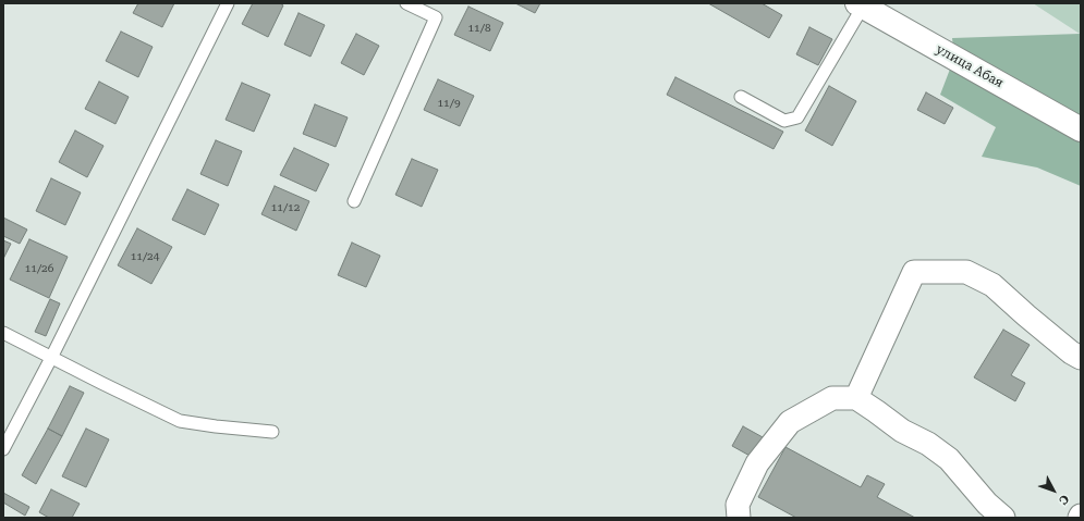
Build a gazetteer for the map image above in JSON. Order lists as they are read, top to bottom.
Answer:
{
  "streets": {
    "main road": ["улица Абая"]
  },
  "house_numbers": [
    "11/8",
    "11/9",
    "11/12",
    "11/24",
    "11/26"
  ],
  "north": "bottom right"
}
